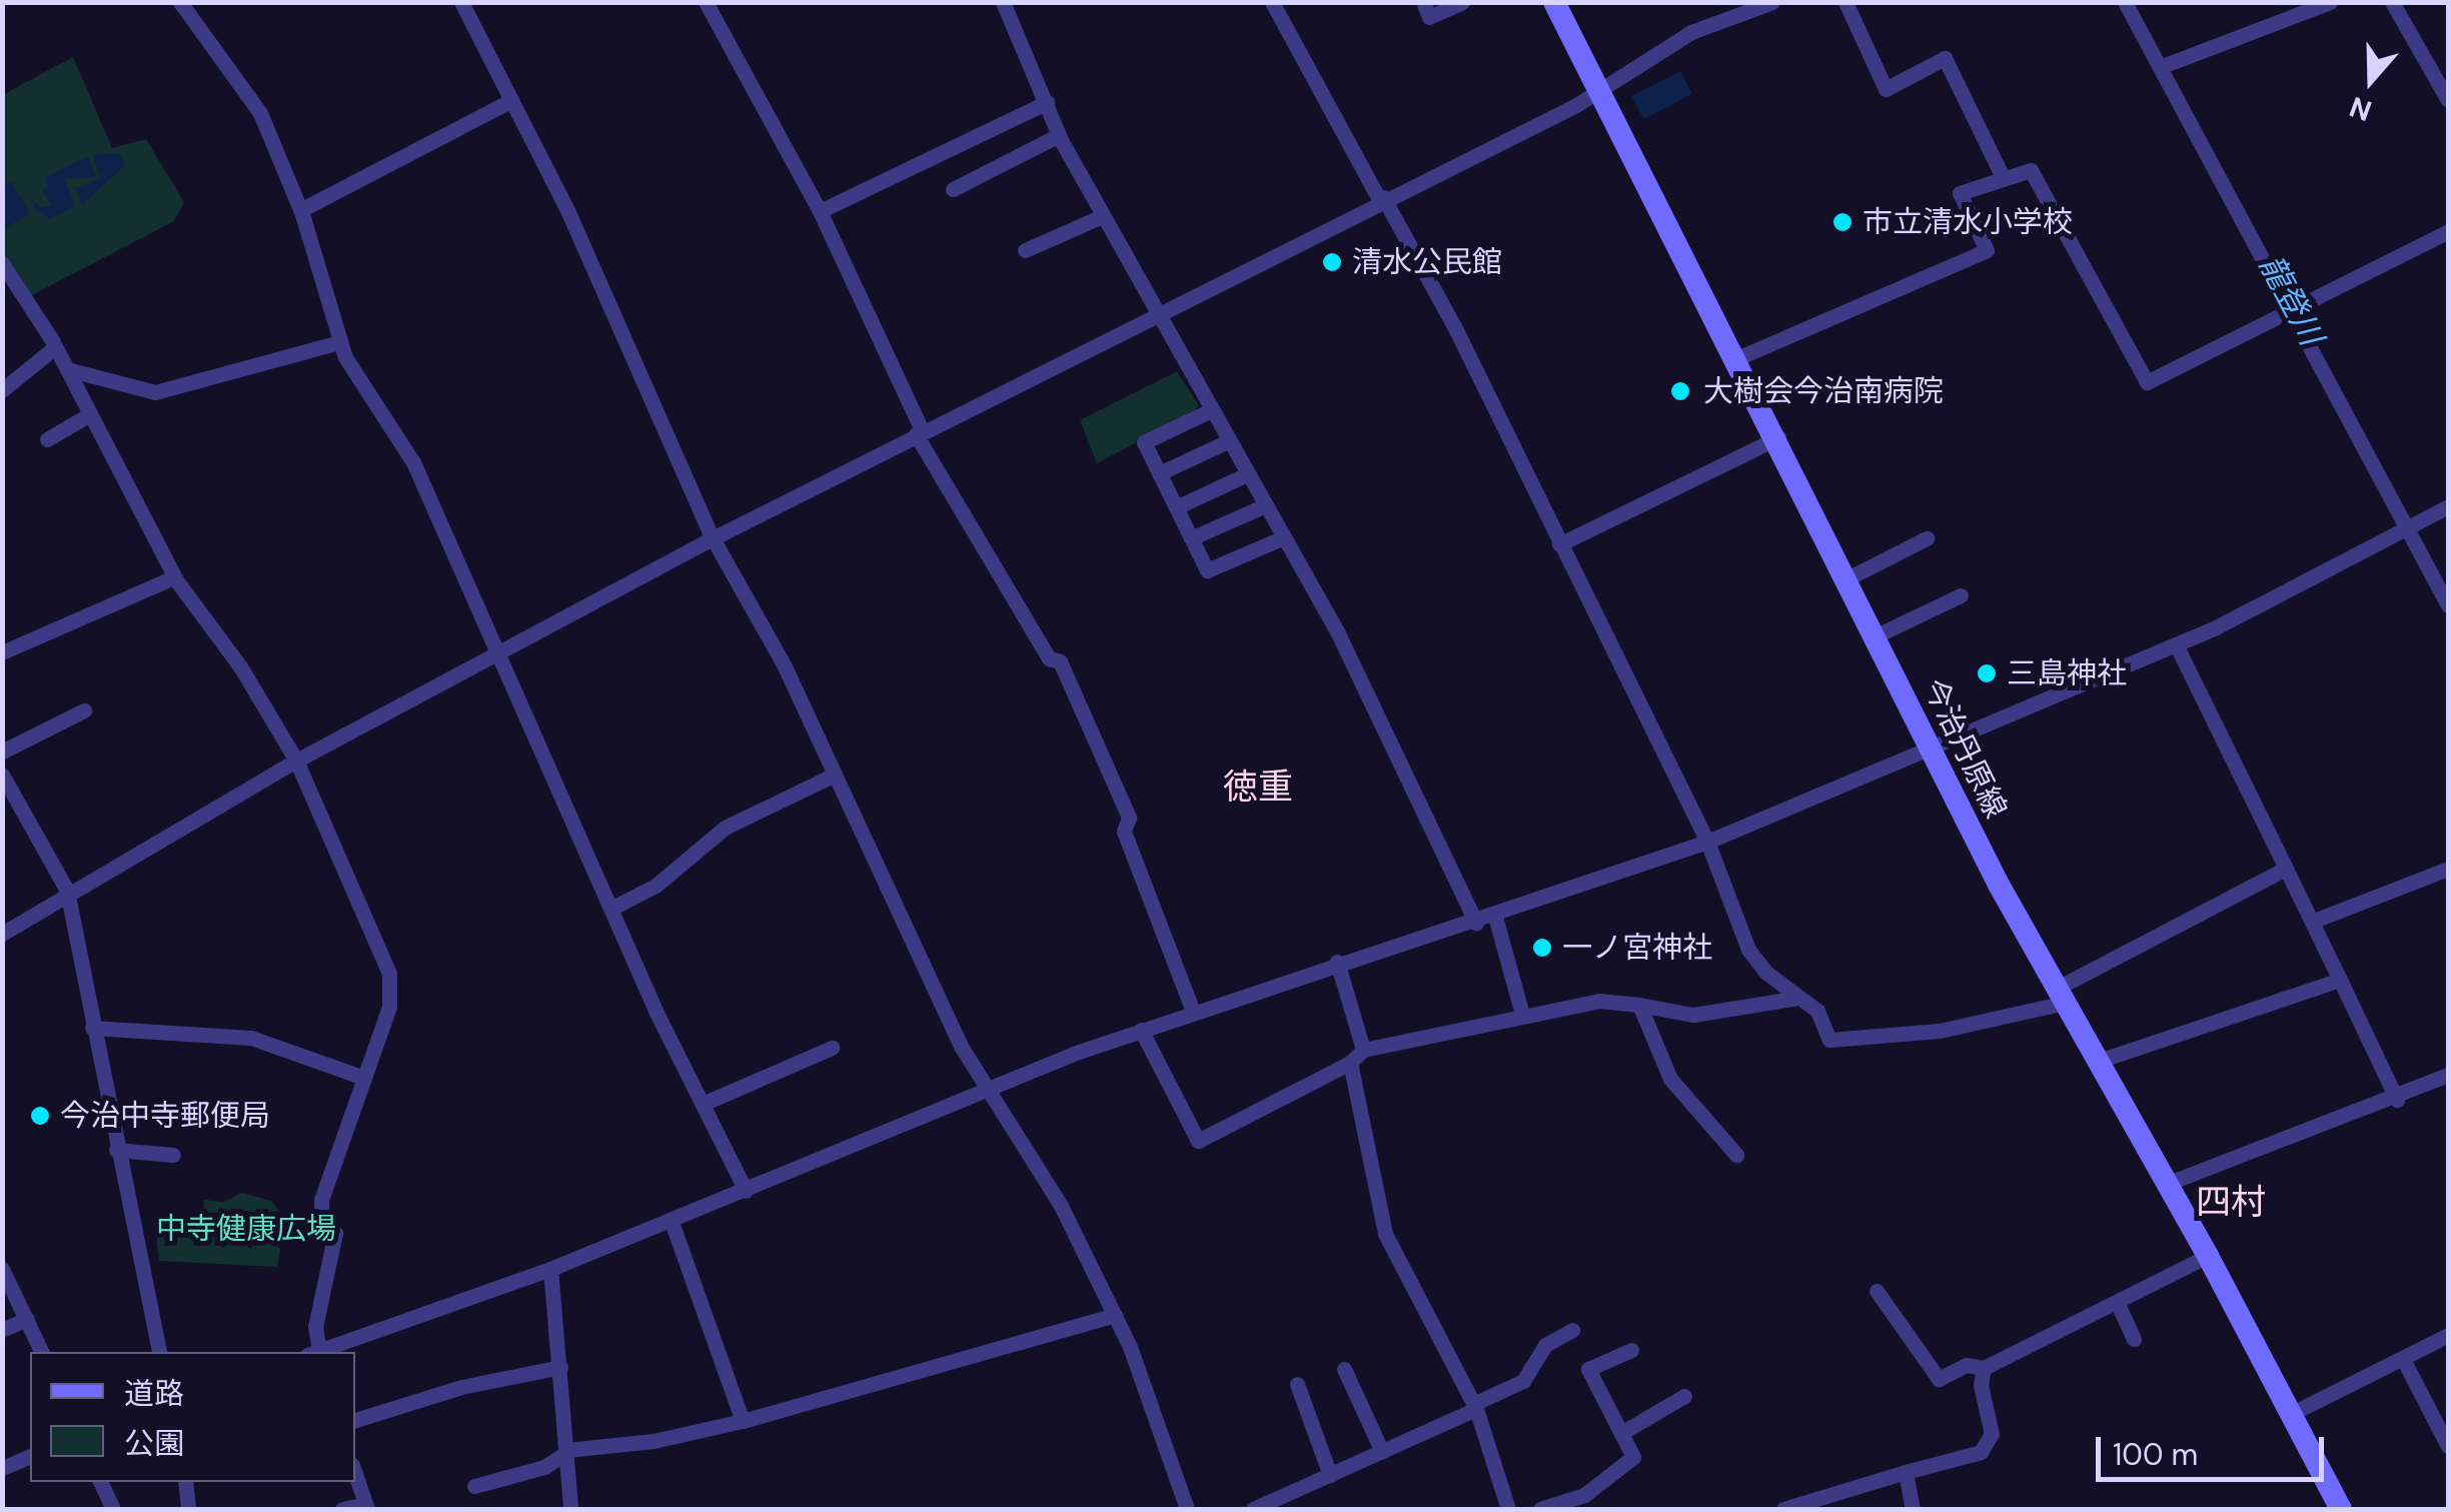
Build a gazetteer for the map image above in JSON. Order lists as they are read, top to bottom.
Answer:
{
  "streets": {
    "main road": ["今治丹原線"]
  },
  "districts": ["徳重", "四村"],
  "water": ["龍登川"],
  "parks": ["中寺健康広場"],
  "places": [
    "市立清水小学校",
    "清水公民館",
    "大樹会今治南病院",
    "三島神社",
    "一ノ宮神社",
    "今治中寺郵便局"
  ],
  "legend": ["道路", "公園"],
  "scale_bar": "100 m",
  "north": "bottom"
}
